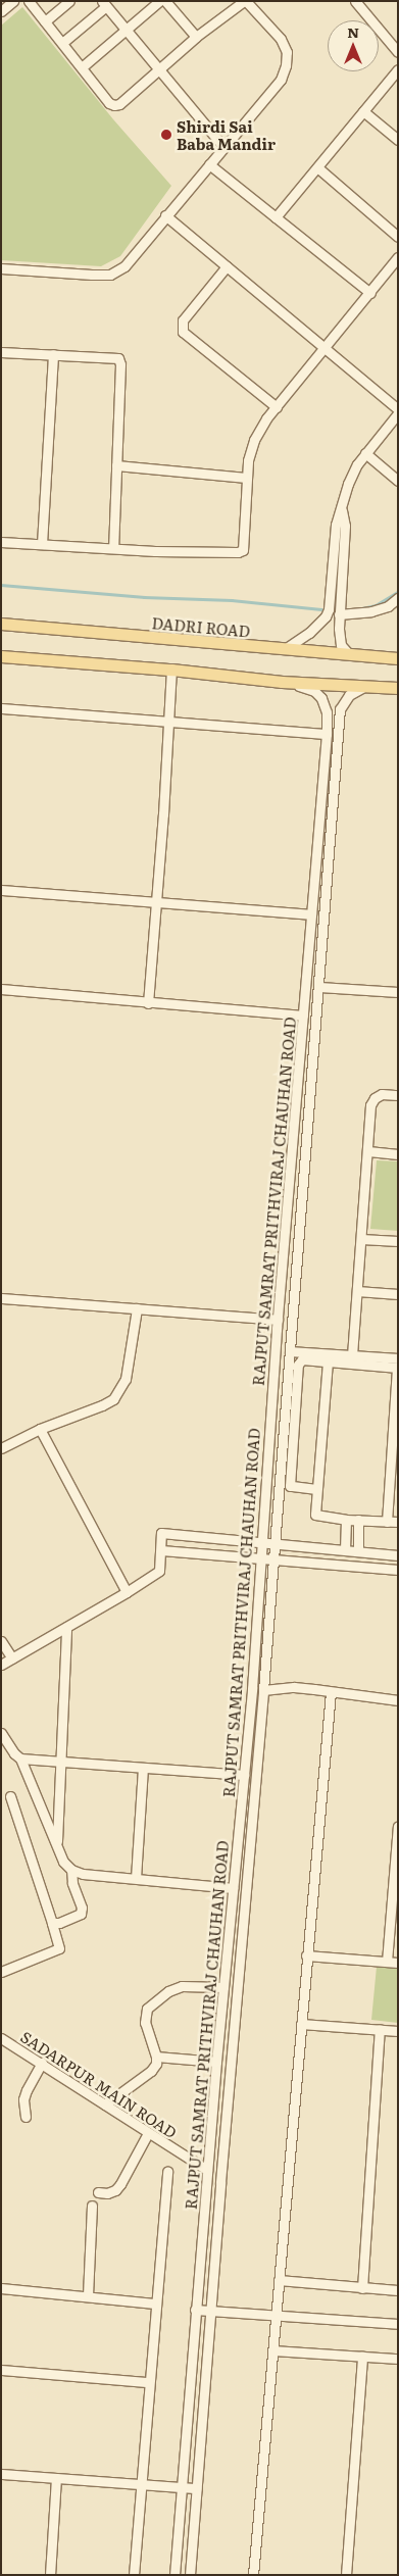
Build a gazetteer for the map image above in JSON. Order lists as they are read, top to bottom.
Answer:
{
  "streets": {
    "main road": ["DADRI ROAD"],
    "street": ["RAJPUT SAMRAT PRITHVIRAJ CHAUHAN ROAD", "SADARPUR MAIN ROAD"]
  },
  "crossings": [
    ["RAJPUT SAMRAT PRITHVIRAJ CHAUHAN ROAD", "SADARPUR MAIN ROAD"]
  ],
  "places": ["Shirdi Sai Baba Mandir"],
  "north": "top"
}
